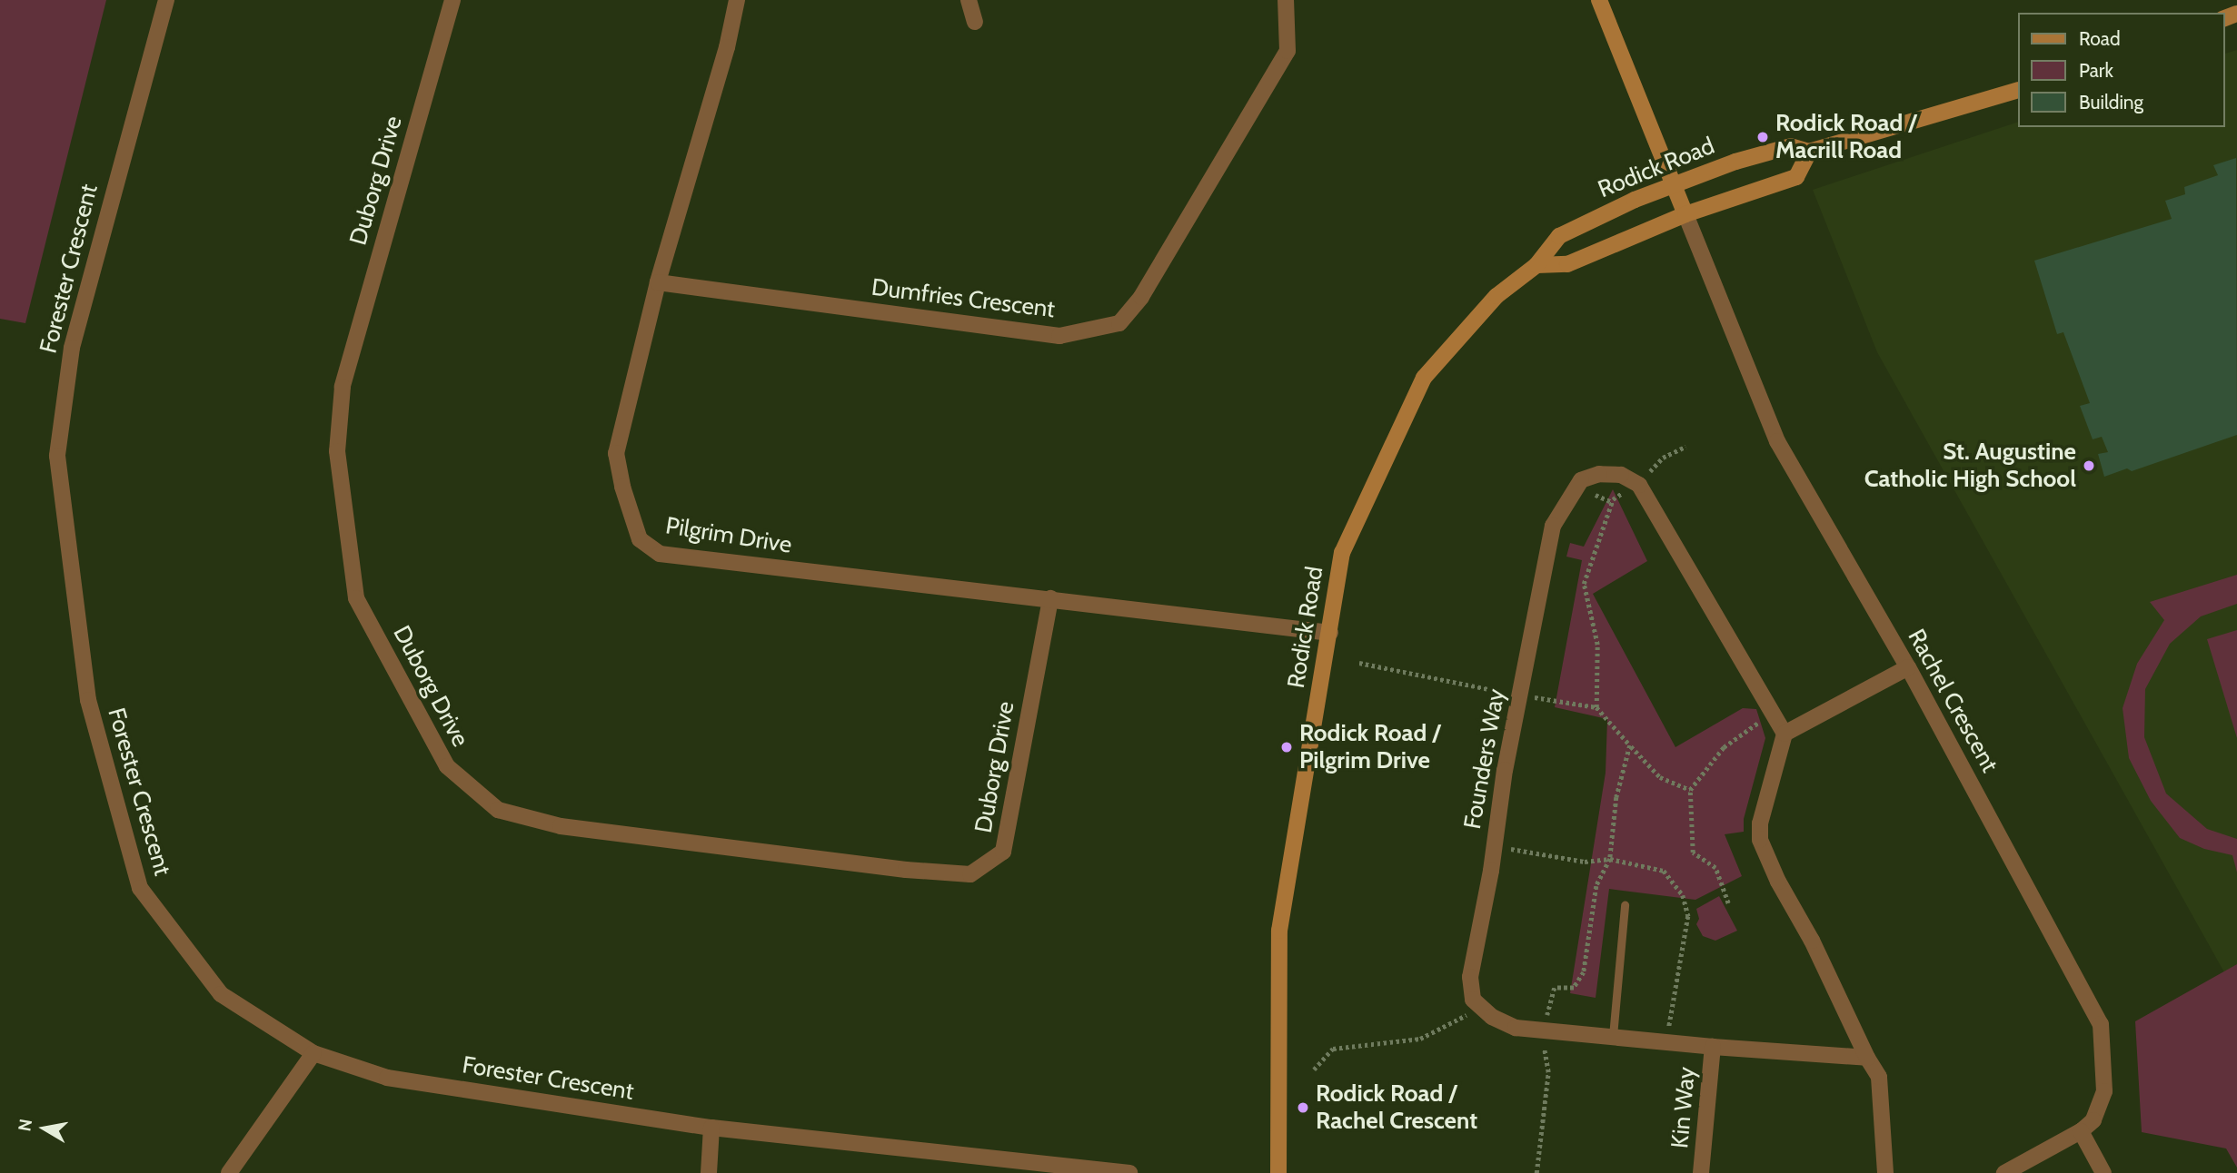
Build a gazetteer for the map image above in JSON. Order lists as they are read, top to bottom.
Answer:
{
  "streets": {
    "main road": ["Rodick Road"],
    "street": [
      "Duborg Drive",
      "Forester Crescent",
      "Dumfries Crescent",
      "Pilgrim Drive",
      "Rachel Crescent",
      "Founders Way",
      "Kin Way"
    ]
  },
  "crossings": [
    ["Rodick Road", "Pilgrim Drive"],
    ["Duborg Drive", "Pilgrim Drive"],
    ["Dumfries Crescent", "Pilgrim Drive"]
  ],
  "places": [
    "Rodick Road / Macrill Road",
    "St. Augustine Catholic High School",
    "Rodick Road / Pilgrim Drive",
    "Rodick Road / Rachel Crescent"
  ],
  "legend": ["Road", "Park", "Building"],
  "north": "left"
}
